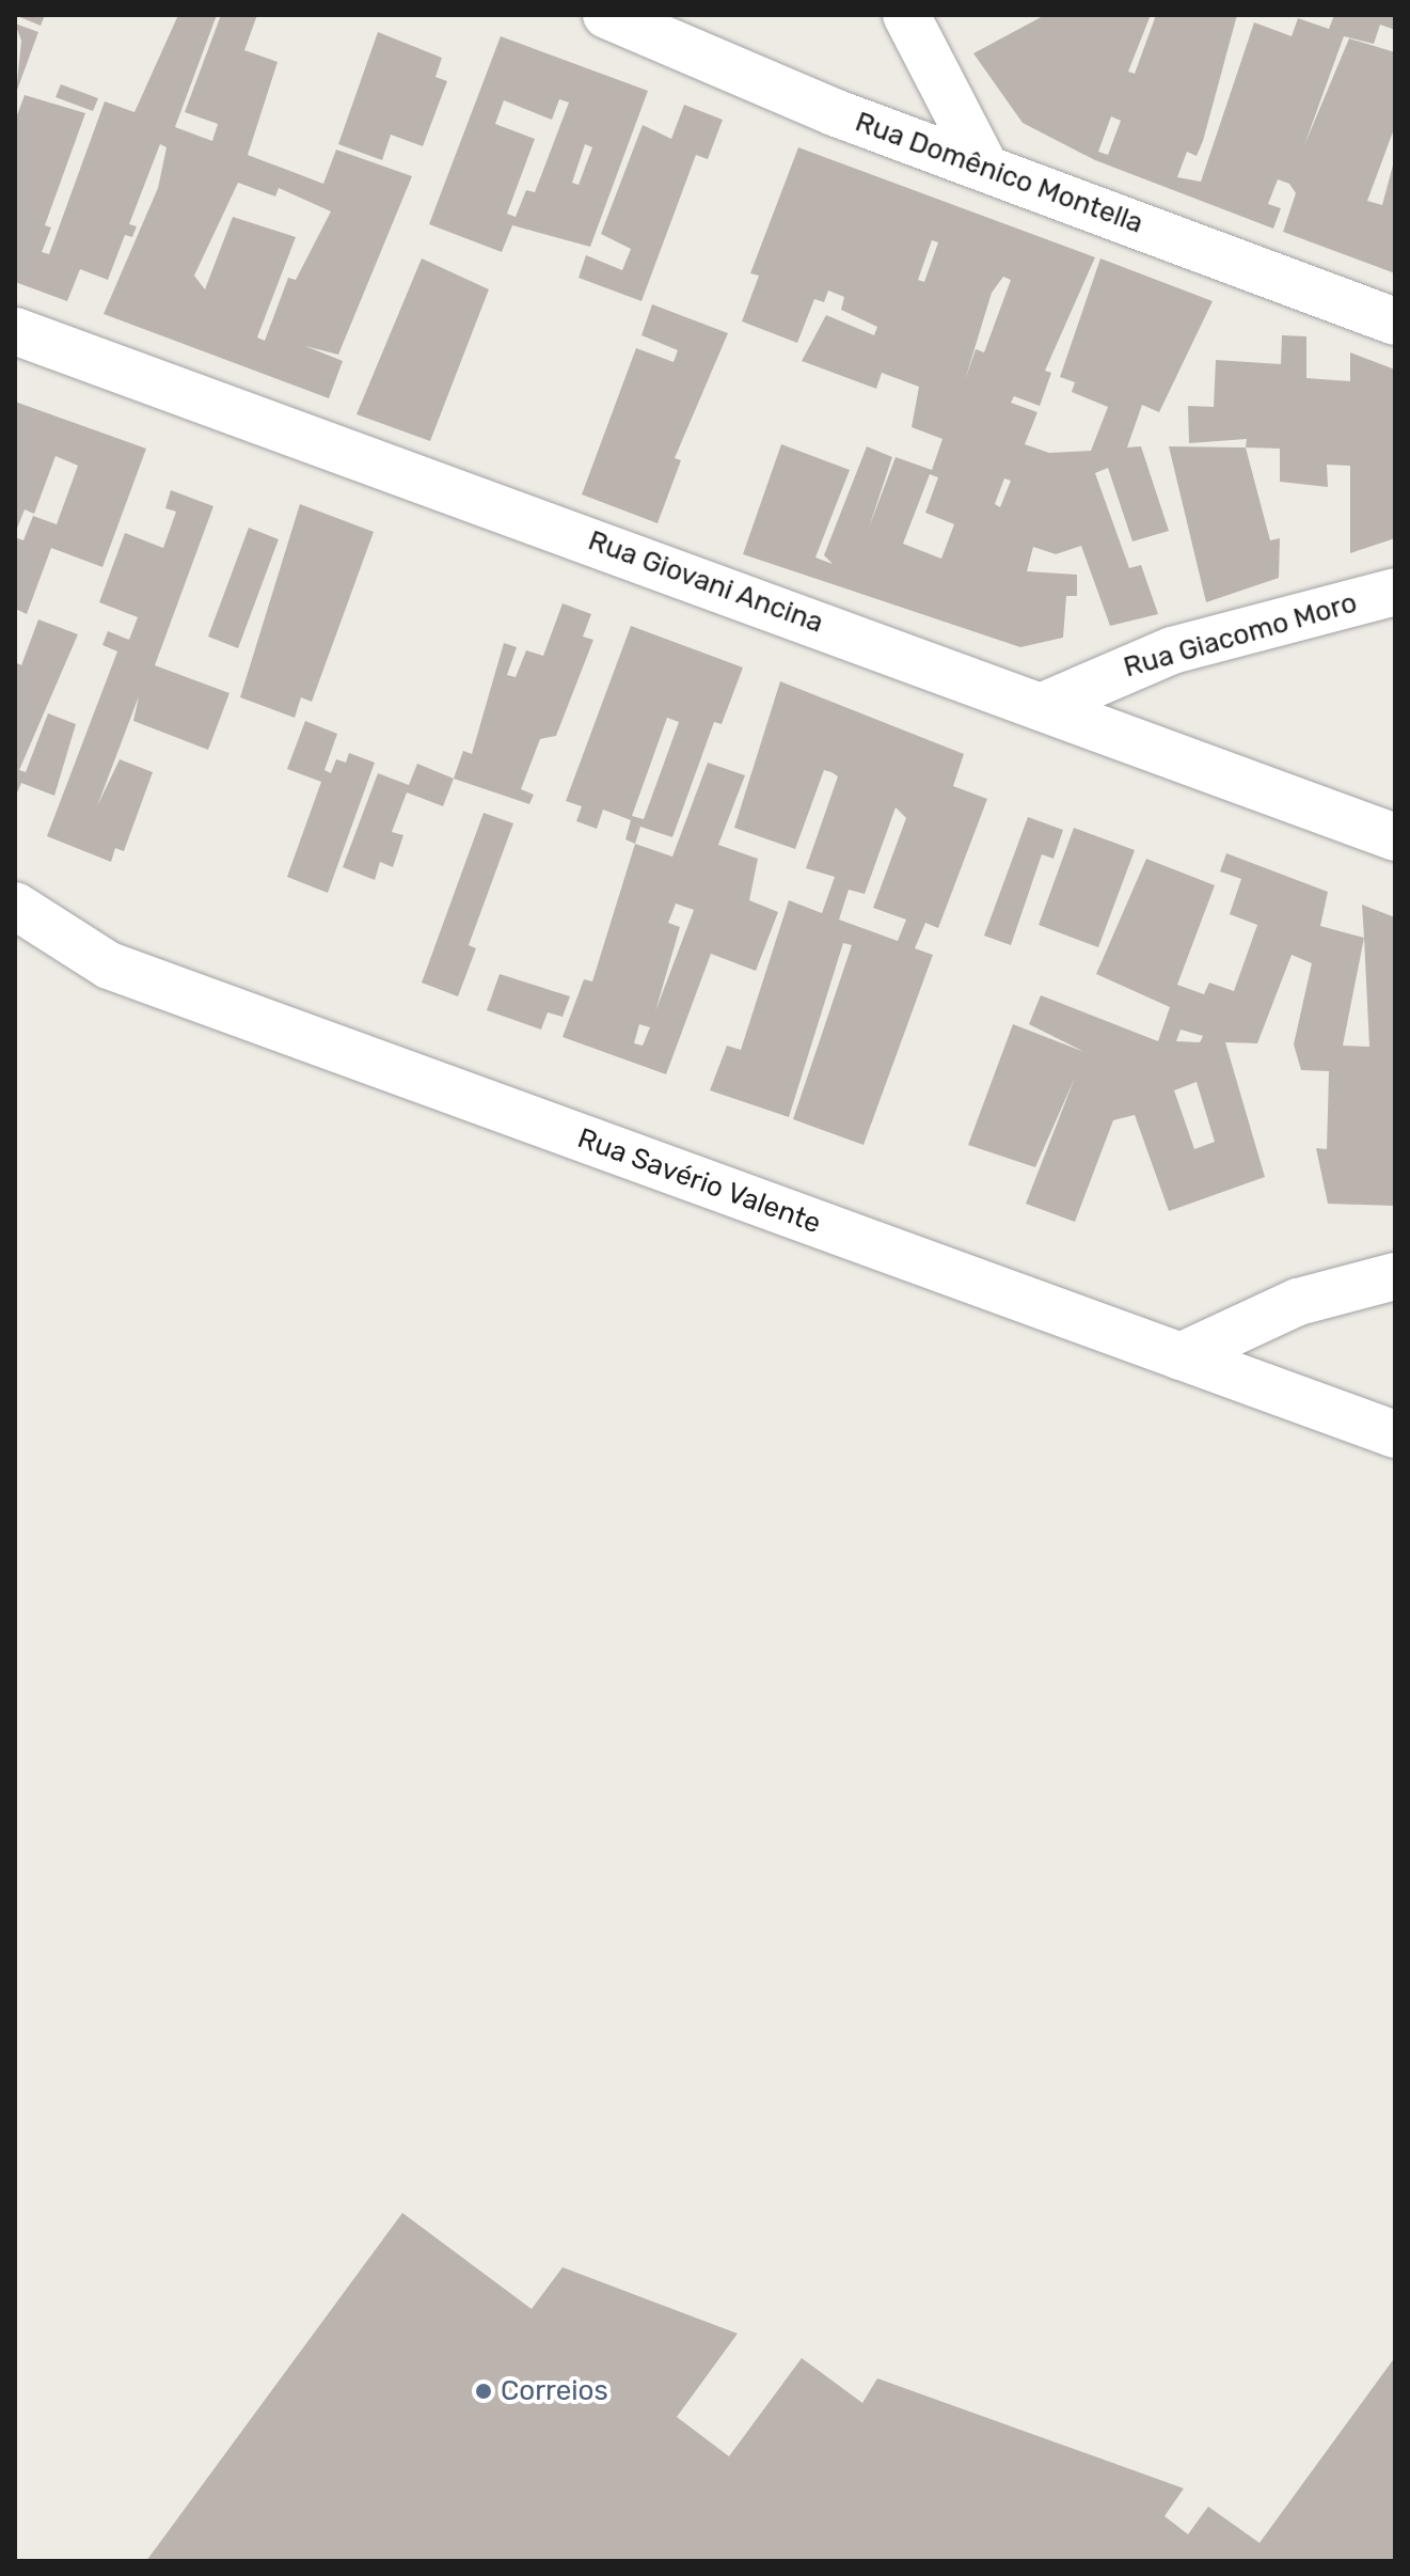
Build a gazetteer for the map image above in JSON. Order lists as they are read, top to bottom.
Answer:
{
  "streets": {
    "street": [
      "Rua Domênico Montella",
      "Rua Giovani Ancina",
      "Rua Giacomo Moro",
      "Rua Savério Valente"
    ]
  },
  "crossings": [
    ["Rua Giovani Ancina", "Rua Giacomo Moro"]
  ],
  "places": ["Correios"]
}
